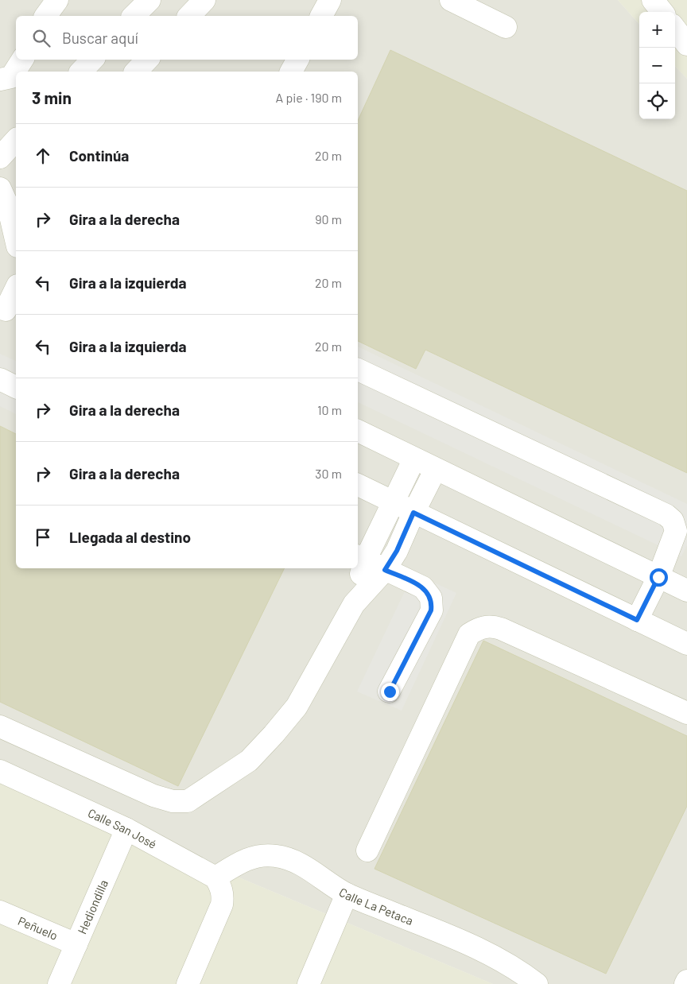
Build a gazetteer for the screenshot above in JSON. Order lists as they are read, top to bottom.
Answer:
{
  "streets": {
    "street": [
      "Calle San José",
      "Calle La Petaca",
      "Hediondilla",
      "Peñuelo"
    ]
  },
  "crossings": [
    ["Calle San José", "Calle La Petaca"],
    ["Calle San José", "Hediondilla"],
    ["Hediondilla", "Peñuelo"]
  ],
  "page": {
    "map_buttons": ["+", "−"],
    "search": "Buscar aquí",
    "heading": ["3 min", "A pie · 190 m"],
    "list": [
      ["Continúa", "20 m"],
      ["Gira a la derecha", "90 m"],
      ["Gira a la izquierda", "20 m"],
      ["Gira a la izquierda", "20 m"],
      ["Gira a la derecha", "10 m"],
      ["Gira a la derecha", "30 m"],
      "Llegada al destino"
    ]
  }
}
